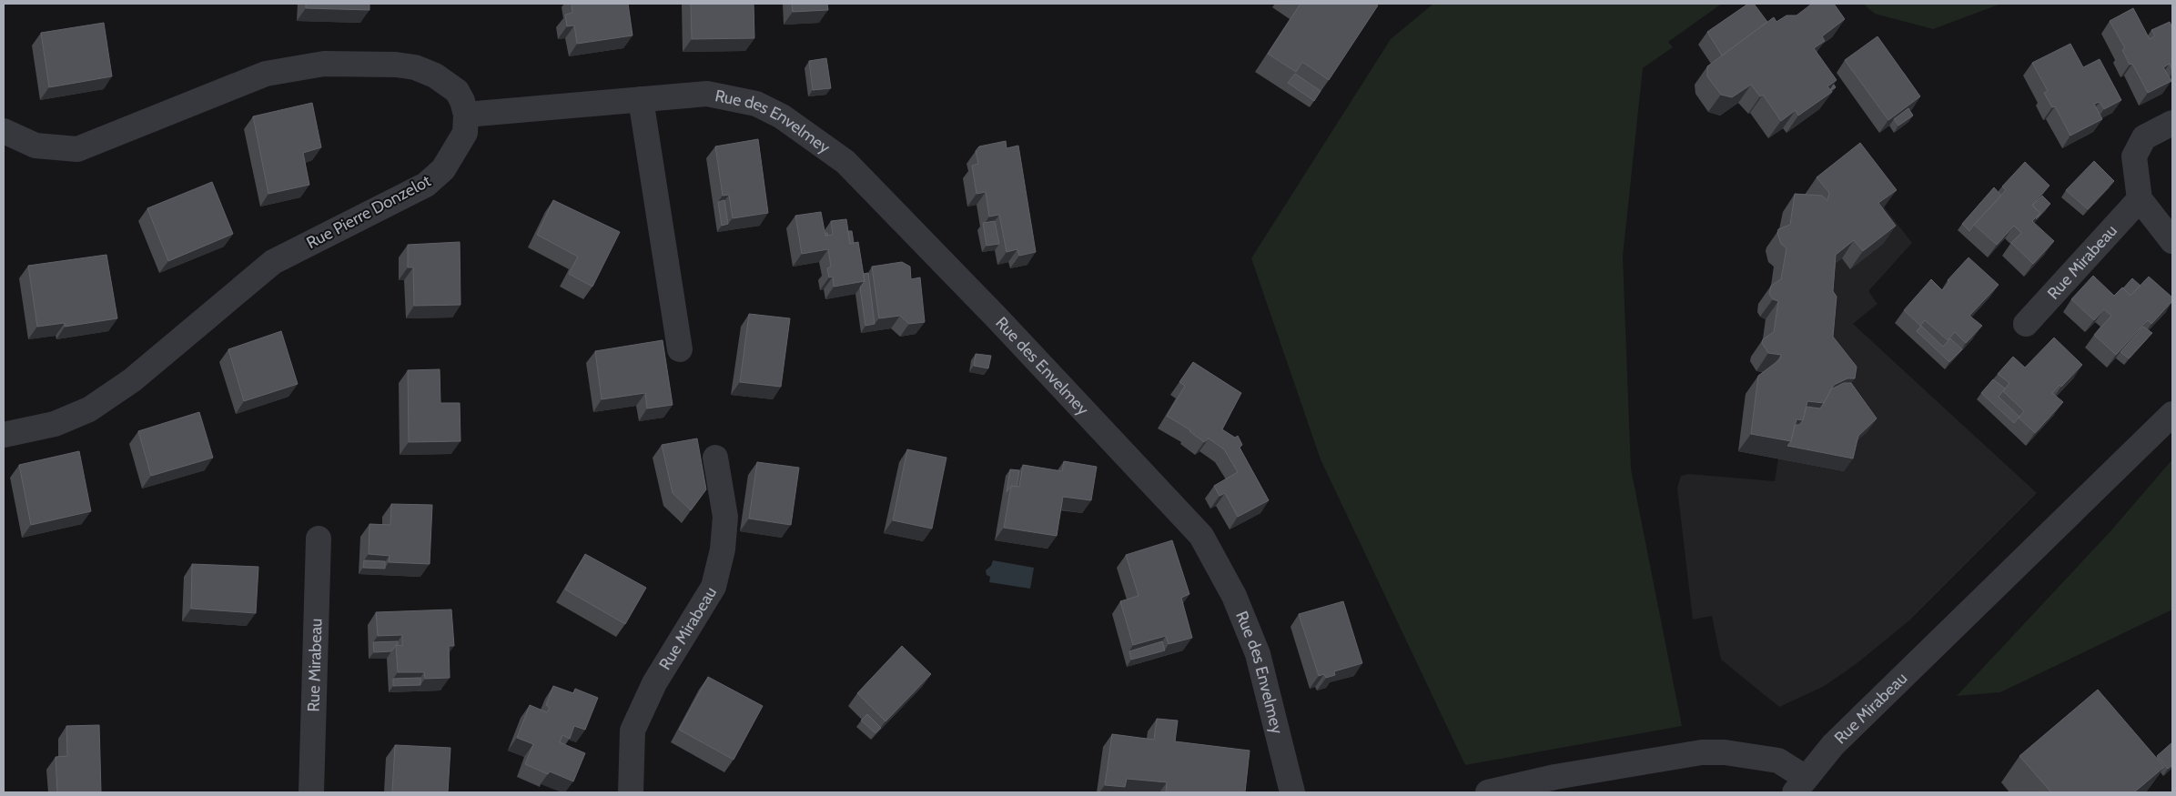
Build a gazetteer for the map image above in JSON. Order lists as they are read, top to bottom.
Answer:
{
  "streets": {
    "street": ["Rue des Envelmey", "Rue Pierre Donzelot", "Rue Mirabeau"]
  },
  "crossings": [
    ["Rue des Envelmey", "Rue Pierre Donzelot"]
  ]
}
